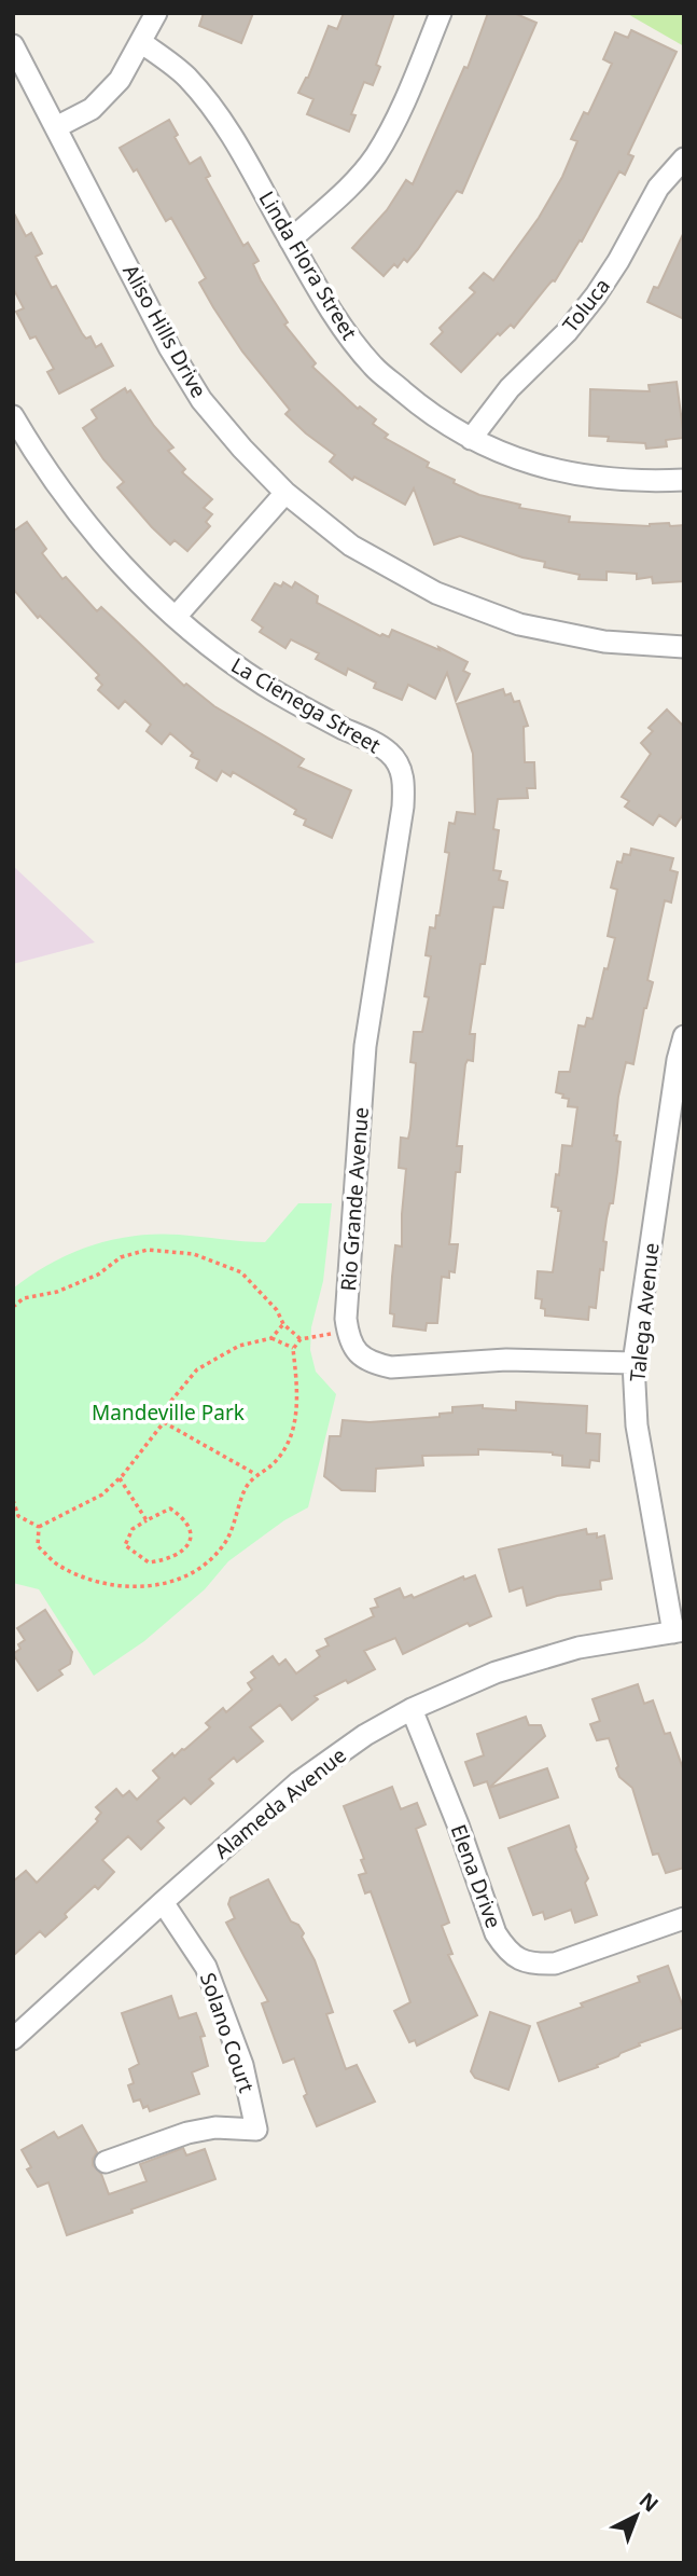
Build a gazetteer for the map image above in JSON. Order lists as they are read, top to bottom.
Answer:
{
  "streets": {
    "street": [
      "Linda Flora Street",
      "Toluca",
      "Aliso Hills Drive",
      "La Cienega Street",
      "Rio Grande Avenue",
      "Talega Avenue",
      "Alameda Avenue",
      "Elena Drive",
      "Solano Court"
    ]
  },
  "crossings": [
    ["Linda Flora Street", "Toluca"],
    ["La Cienega Street", "Rio Grande Avenue"],
    ["Talega Avenue", "Alameda Avenue"],
    ["Alameda Avenue", "Elena Drive"],
    ["Alameda Avenue", "Solano Court"]
  ],
  "parks": ["Mandeville Park"],
  "north": "top right"
}
